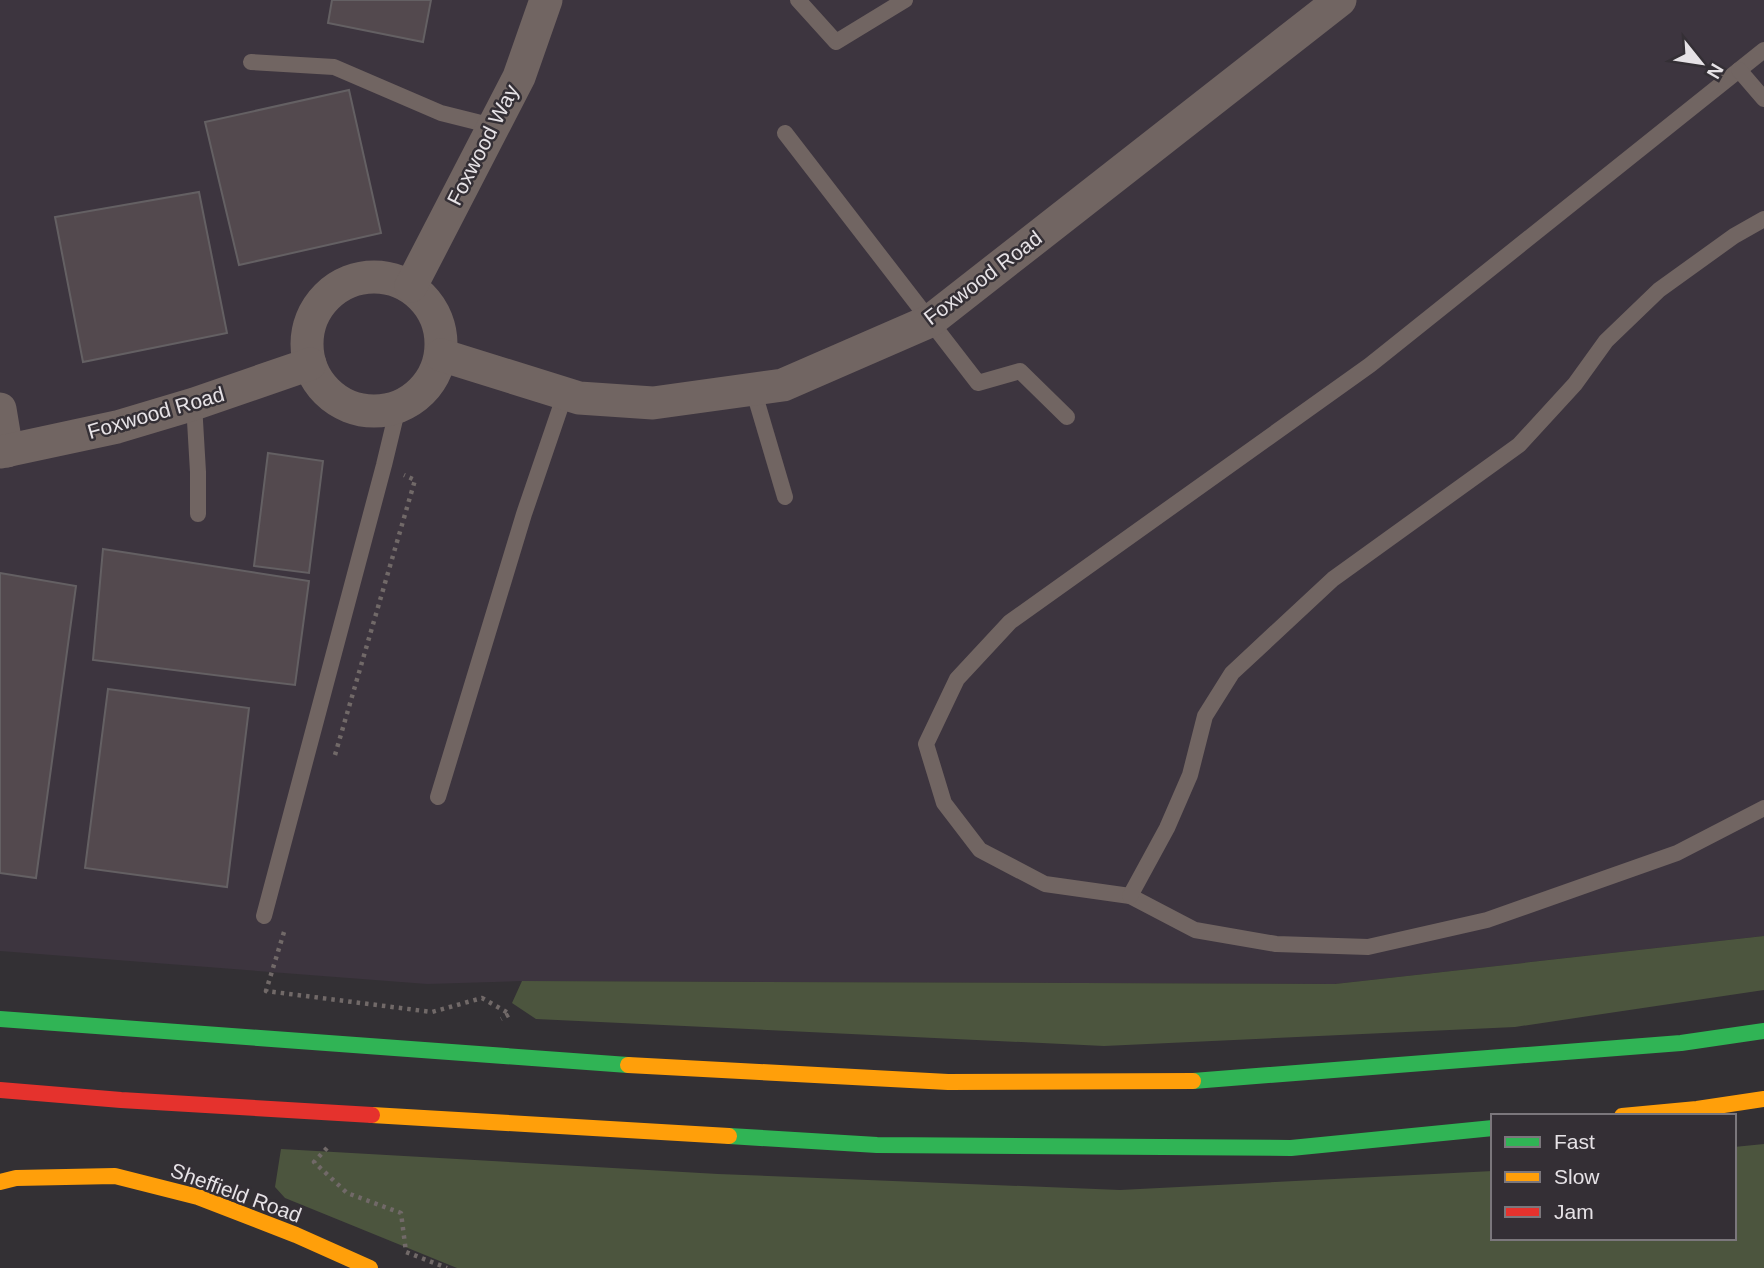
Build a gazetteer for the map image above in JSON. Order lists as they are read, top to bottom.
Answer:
{
  "streets": {
    "main road": ["Sheffield Road"],
    "street": ["Foxwood Way", "Foxwood Road"]
  },
  "crossings": [
    ["Foxwood Way", "Foxwood Road"]
  ],
  "legend": ["Fast", "Slow", "Jam"],
  "north": "bottom right"
}
